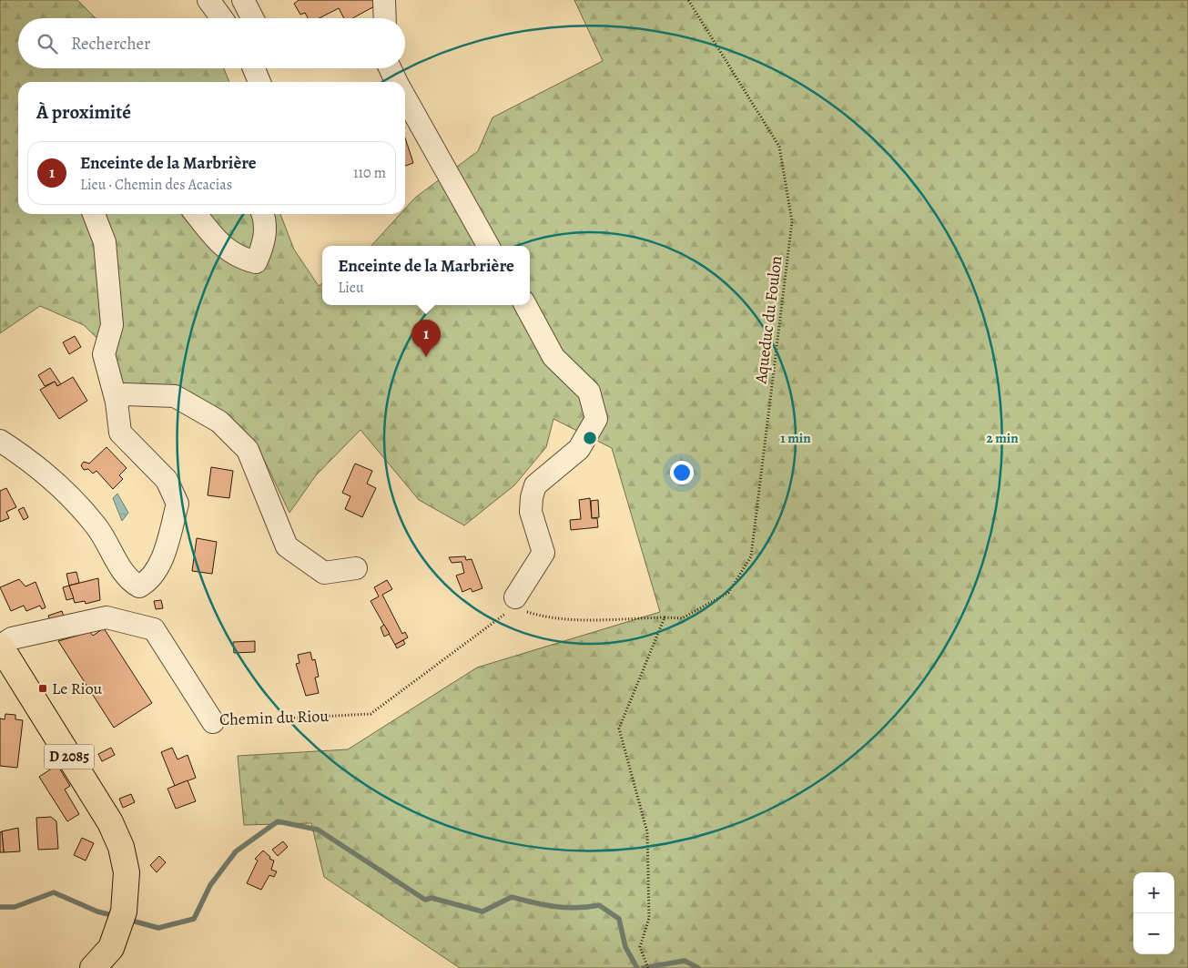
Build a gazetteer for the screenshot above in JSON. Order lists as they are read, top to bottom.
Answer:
{
  "streets": {
    "main road": ["D 2085"],
    "street": ["Chemin du Riou"],
    "path": ["Aqueduc du Foulon"]
  },
  "crossings": [
    ["Aqueduc du Foulon", "Chemin du Riou"],
    ["Chemin du Riou", "D 2085"]
  ],
  "places": {
    "transit": ["Le Riou"]
  },
  "page": {
    "search": "Rechercher",
    "heading": "À proximité",
    "list": [
      {
        "mark": "1",
        "name": "Enceinte de la Marbrière",
        "note": "Lieu · Chemin des Acacias",
        "value": "110 m"
      }
    ],
    "popup": ["Enceinte de la Marbrière", "Lieu"],
    "pins": "1",
    "map_buttons": ["+", "−"]
  },
  "rings": ["1 min", "2 min"]
}
